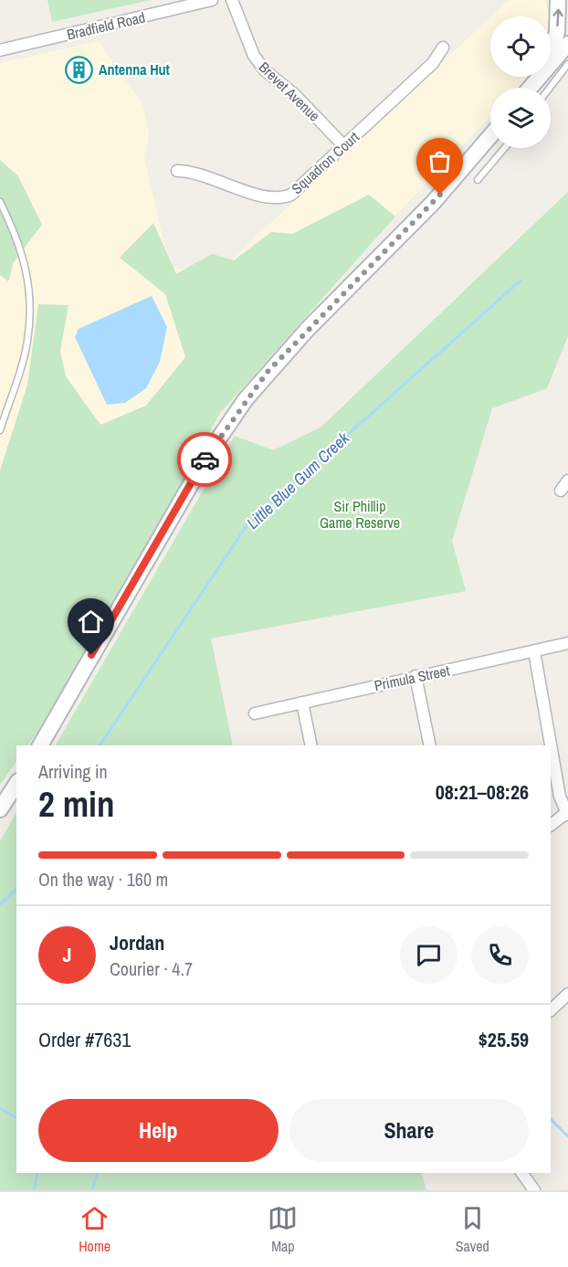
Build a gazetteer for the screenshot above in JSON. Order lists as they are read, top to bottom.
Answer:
{
  "streets": {
    "street": [
      "Bradfield Road",
      "Brevet Avenue",
      "Squadron Court",
      "Primula Street"
    ]
  },
  "crossings": [
    ["Brevet Avenue", "Squadron Court"]
  ],
  "water": ["Little Blue Gum Creek"],
  "parks": ["Sir Phillip Game Reserve"],
  "places": {
    "building": ["Antenna Hut"]
  },
  "page": {
    "heading": ["2 min", "Arriving in", "08:21–08:26"],
    "panel": [
      "Jordan",
      "Courier · 4.7",
      "Order #7631",
      "$25.59"
    ],
    "bar": "On the way · 160 m",
    "round": "J",
    "buttons": ["Help", "Share"],
    "tabs": ["Home", "Map", "Saved"]
  }
}
